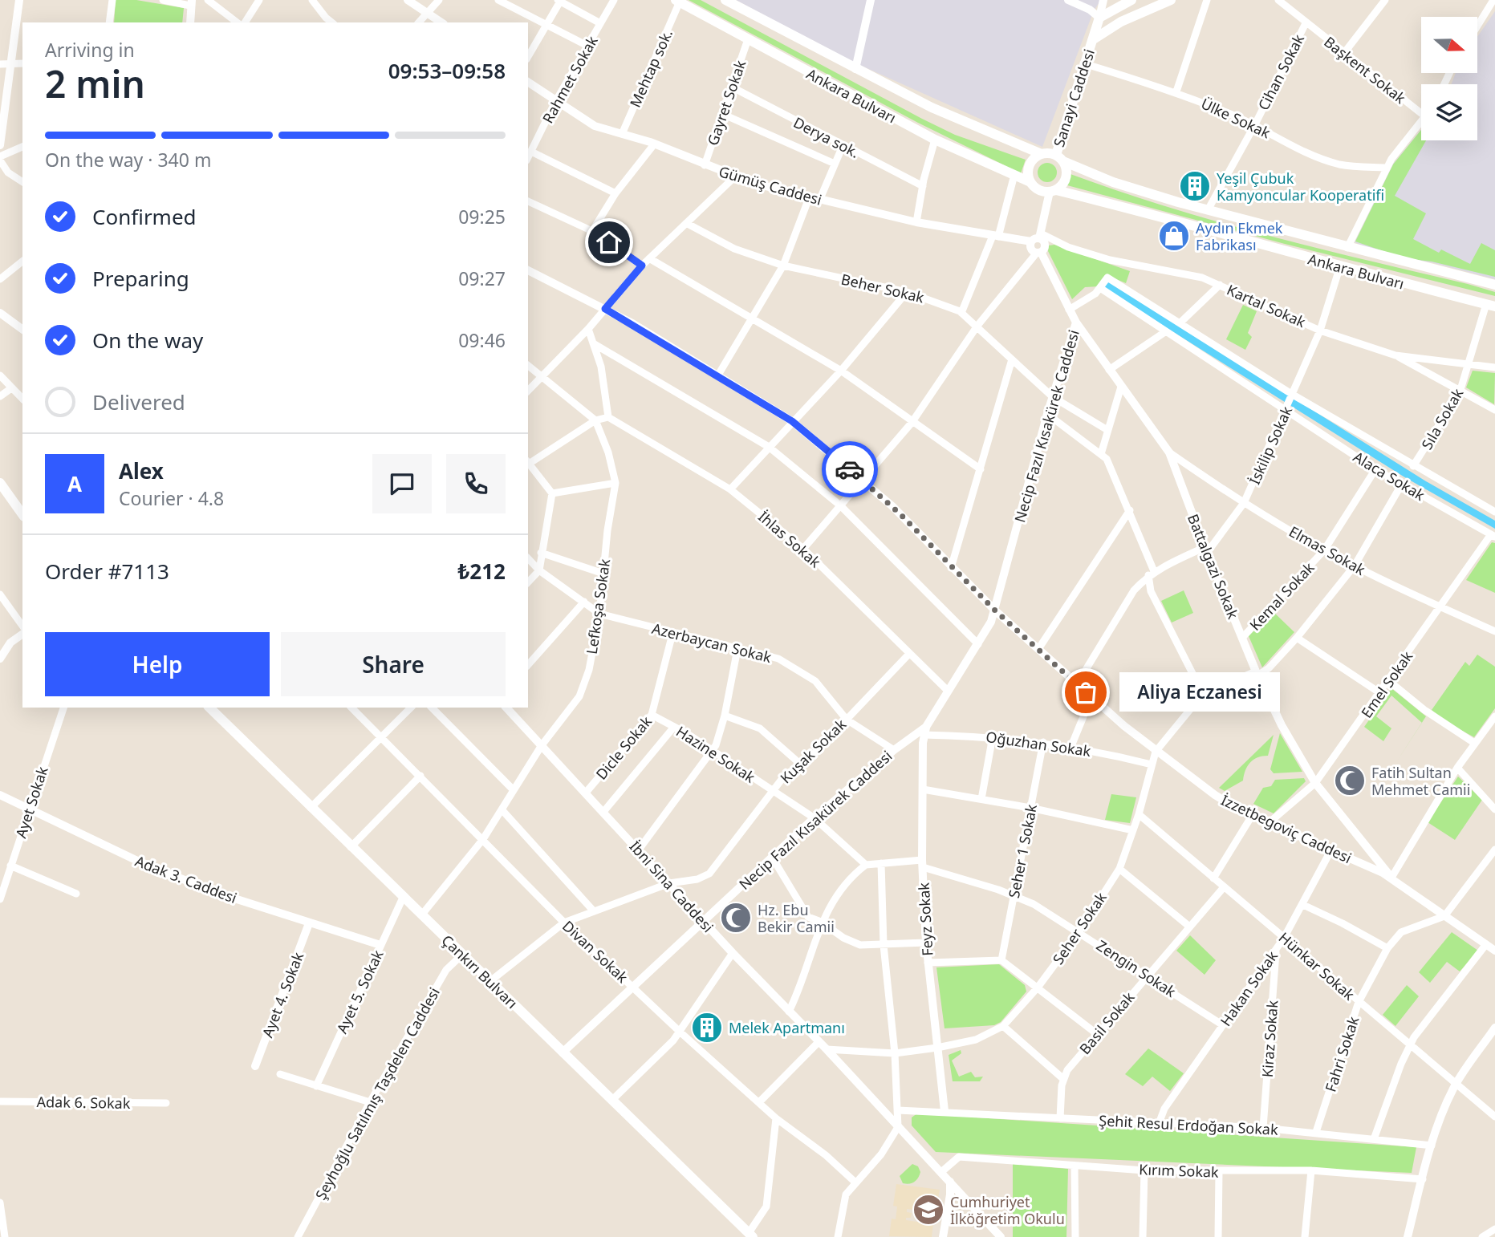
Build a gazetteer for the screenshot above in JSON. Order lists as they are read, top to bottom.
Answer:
{
  "streets": {
    "main road": ["Ankara Bulvarı", "Sanayi Caddesi", "Çankırı Bulvarı"],
    "street": [
      "Mehtap sok.",
      "Başkent Sokak",
      "Cihan Sokak",
      "Rahmet Sokak",
      "Gayret Sokak",
      "Ülke Sokak",
      "Derya sok.",
      "Gümüş Caddesi",
      "Beher Sokak",
      "Kartal Sokak",
      "Sıla Sokak",
      "Necip Fazıl Kısakürek Caddesi",
      "İskilip Sokak",
      "Alaca Sokak",
      "İhlas Sokak",
      "Elmas Sokak",
      "Battalgazi Sokak",
      "Kemal Sokak",
      "Lefkoşa Sokak",
      "Azerbaycan Sokak",
      "Emel Sokak",
      "Oğuzhan Sokak",
      "Dicle Sokak",
      "Kuşak Sokak",
      "Hazine Sokak",
      "Ayet Sokak",
      "İzzetbegoviç Caddesi",
      "Seher 1 Sokak",
      "Adak 3. Caddesi",
      "İbni Sina Caddesi",
      "Feyz Sokak",
      "Seher Sokak",
      "Divan Sokak",
      "Hünkar Sokak",
      "Zengin Sokak",
      "Hakan Sokak",
      "Ayet 5. Sokak",
      "Ayet 4. Sokak",
      "Basil Sokak",
      "Kiraz Sokak",
      "Fahri Sokak",
      "Şeyhoğlu Satılmış Taşdelen Caddesi",
      "Adak 6. Sokak",
      "Şehit Resul Erdoğan Sokak",
      "Kırım Sokak"
    ]
  },
  "crossings": [
    ["Mehtap sok.", "Ankara Bulvarı"],
    ["Mehtap sok.", "Gümüş Caddesi"],
    ["Başkent Sokak", "Cihan Sokak"],
    ["Cihan Sokak", "Ankara Bulvarı"],
    ["Cihan Sokak", "Ülke Sokak"],
    ["Rahmet Sokak", "Gümüş Caddesi"],
    ["Ankara Bulvarı", "Sanayi Caddesi"],
    ["Ankara Bulvarı", "Gayret Sokak"],
    ["Ankara Bulvarı", "Sıla Sokak"],
    ["Sanayi Caddesi", "Ülke Sokak"],
    ["Gayret Sokak", "Derya sok."],
    ["Gayret Sokak", "Gümüş Caddesi"],
    ["Gümüş Caddesi", "Kartal Sokak"],
    ["Gümüş Caddesi", "Battalgazi Sokak"],
    ["Beher Sokak", "Necip Fazıl Kısakürek Caddesi"],
    ["Kartal Sokak", "Sıla Sokak"],
    ["Kartal Sokak", "İskilip Sokak"],
    ["Kartal Sokak", "Battalgazi Sokak"],
    ["Necip Fazıl Kısakürek Caddesi", "İhlas Sokak"],
    ["Necip Fazıl Kısakürek Caddesi", "Battalgazi Sokak"],
    ["Necip Fazıl Kısakürek Caddesi", "Azerbaycan Sokak"],
    ["Necip Fazıl Kısakürek Caddesi", "Oğuzhan Sokak"],
    ["Necip Fazıl Kısakürek Caddesi", "Hazine Sokak"],
    ["Necip Fazıl Kısakürek Caddesi", "İzzetbegoviç Caddesi"],
    ["Necip Fazıl Kısakürek Caddesi", "İbni Sina Caddesi"],
    ["Necip Fazıl Kısakürek Caddesi", "Feyz Sokak"],
    ["Necip Fazıl Kısakürek Caddesi", "Divan Sokak"],
    ["Necip Fazıl Kısakürek Caddesi", "Çankırı Bulvarı"],
    ["İskilip Sokak", "Alaca Sokak"],
    ["İskilip Sokak", "Elmas Sokak"],
    ["İskilip Sokak", "Battalgazi Sokak"],
    ["Alaca Sokak", "Kemal Sokak"],
    ["Alaca Sokak", "Emel Sokak"],
    ["İhlas Sokak", "Kuşak Sokak"],
    ["Elmas Sokak", "Battalgazi Sokak"],
    ["Elmas Sokak", "Kemal Sokak"],
    ["Elmas Sokak", "Emel Sokak"],
    ["Battalgazi Sokak", "Kemal Sokak"],
    ["Battalgazi Sokak", "Emel Sokak"],
    ["Battalgazi Sokak", "İzzetbegoviç Caddesi"],
    ["Lefkoşa Sokak", "Azerbaycan Sokak"],
    ["Lefkoşa Sokak", "İbni Sina Caddesi"],
    ["Lefkoşa Sokak", "Divan Sokak"],
    ["Lefkoşa Sokak", "Çankırı Bulvarı"],
    ["Azerbaycan Sokak", "Dicle Sokak"],
    ["Azerbaycan Sokak", "Kuşak Sokak"],
    ["Emel Sokak", "İzzetbegoviç Caddesi"],
    ["Oğuzhan Sokak", "Seher 1 Sokak"],
    ["Oğuzhan Sokak", "Feyz Sokak"],
    ["Oğuzhan Sokak", "Seher Sokak"],
    ["Dicle Sokak", "Hazine Sokak"],
    ["Dicle Sokak", "İbni Sina Caddesi"],
    ["Kuşak Sokak", "Hazine Sokak"],
    ["Kuşak Sokak", "İbni Sina Caddesi"],
    ["Kuşak Sokak", "Divan Sokak"],
    ["Kuşak Sokak", "Çankırı Bulvarı"],
    ["Ayet Sokak", "Adak 3. Caddesi"],
    ["İzzetbegoviç Caddesi", "Seher Sokak"],
    ["İzzetbegoviç Caddesi", "Hakan Sokak"],
    ["İzzetbegoviç Caddesi", "Fahri Sokak"],
    ["Seher 1 Sokak", "Zengin Sokak"],
    ["Adak 3. Caddesi", "Ayet 5. Sokak"],
    ["Adak 3. Caddesi", "Ayet 4. Sokak"],
    ["İbni Sina Caddesi", "Seher Sokak"],
    ["İbni Sina Caddesi", "Kırım Sokak"],
    ["Feyz Sokak", "Seher Sokak"],
    ["Feyz Sokak", "Zengin Sokak"],
    ["Feyz Sokak", "Şehit Resul Erdoğan Sokak"],
    ["Seher Sokak", "Hünkar Sokak"],
    ["Seher Sokak", "Zengin Sokak"],
    ["Hünkar Sokak", "Hakan Sokak"],
    ["Hünkar Sokak", "Basil Sokak"],
    ["Hünkar Sokak", "Fahri Sokak"],
    ["Zengin Sokak", "Hakan Sokak"],
    ["Zengin Sokak", "Basil Sokak"],
    ["Çankırı Bulvarı", "Ayet 5. Sokak"],
    ["Çankırı Bulvarı", "Şeyhoğlu Satılmış Taşdelen Caddesi"],
    ["Hakan Sokak", "Kiraz Sokak"],
    ["Hakan Sokak", "Şehit Resul Erdoğan Sokak"],
    ["Kiraz Sokak", "Şehit Resul Erdoğan Sokak"],
    ["Fahri Sokak", "Şehit Resul Erdoğan Sokak"]
  ],
  "places": {
    "building": ["Yeşil Çubuk Kamyoncular Kooperatifi", "Melek Apartmanı"],
    "shop": ["Aydın Ekmek Fabrikası"],
    "other": ["Aliya Eczanesi"],
    "mosque": ["Fatih Sultan Mehmet Camii", "Hz. Ebu Bekir Camii"],
    "school or university": ["Cumhuriyet İlköğretim Okulu"]
  },
  "north": "right",
  "page": {
    "heading": ["2 min", "Arriving in", "09:53–09:58"],
    "panel": [
      "Alex",
      "Courier · 4.8",
      "Order #7113",
      "₺212"
    ],
    "bar": "On the way · 340 m",
    "list": [
      ["Confirmed", "09:25"],
      ["Preparing", "09:27"],
      ["On the way", "09:46"],
      "Delivered"
    ],
    "round": "A",
    "buttons": ["Help", "Share"],
    "bubble": "Aliya Eczanesi"
  }
}
